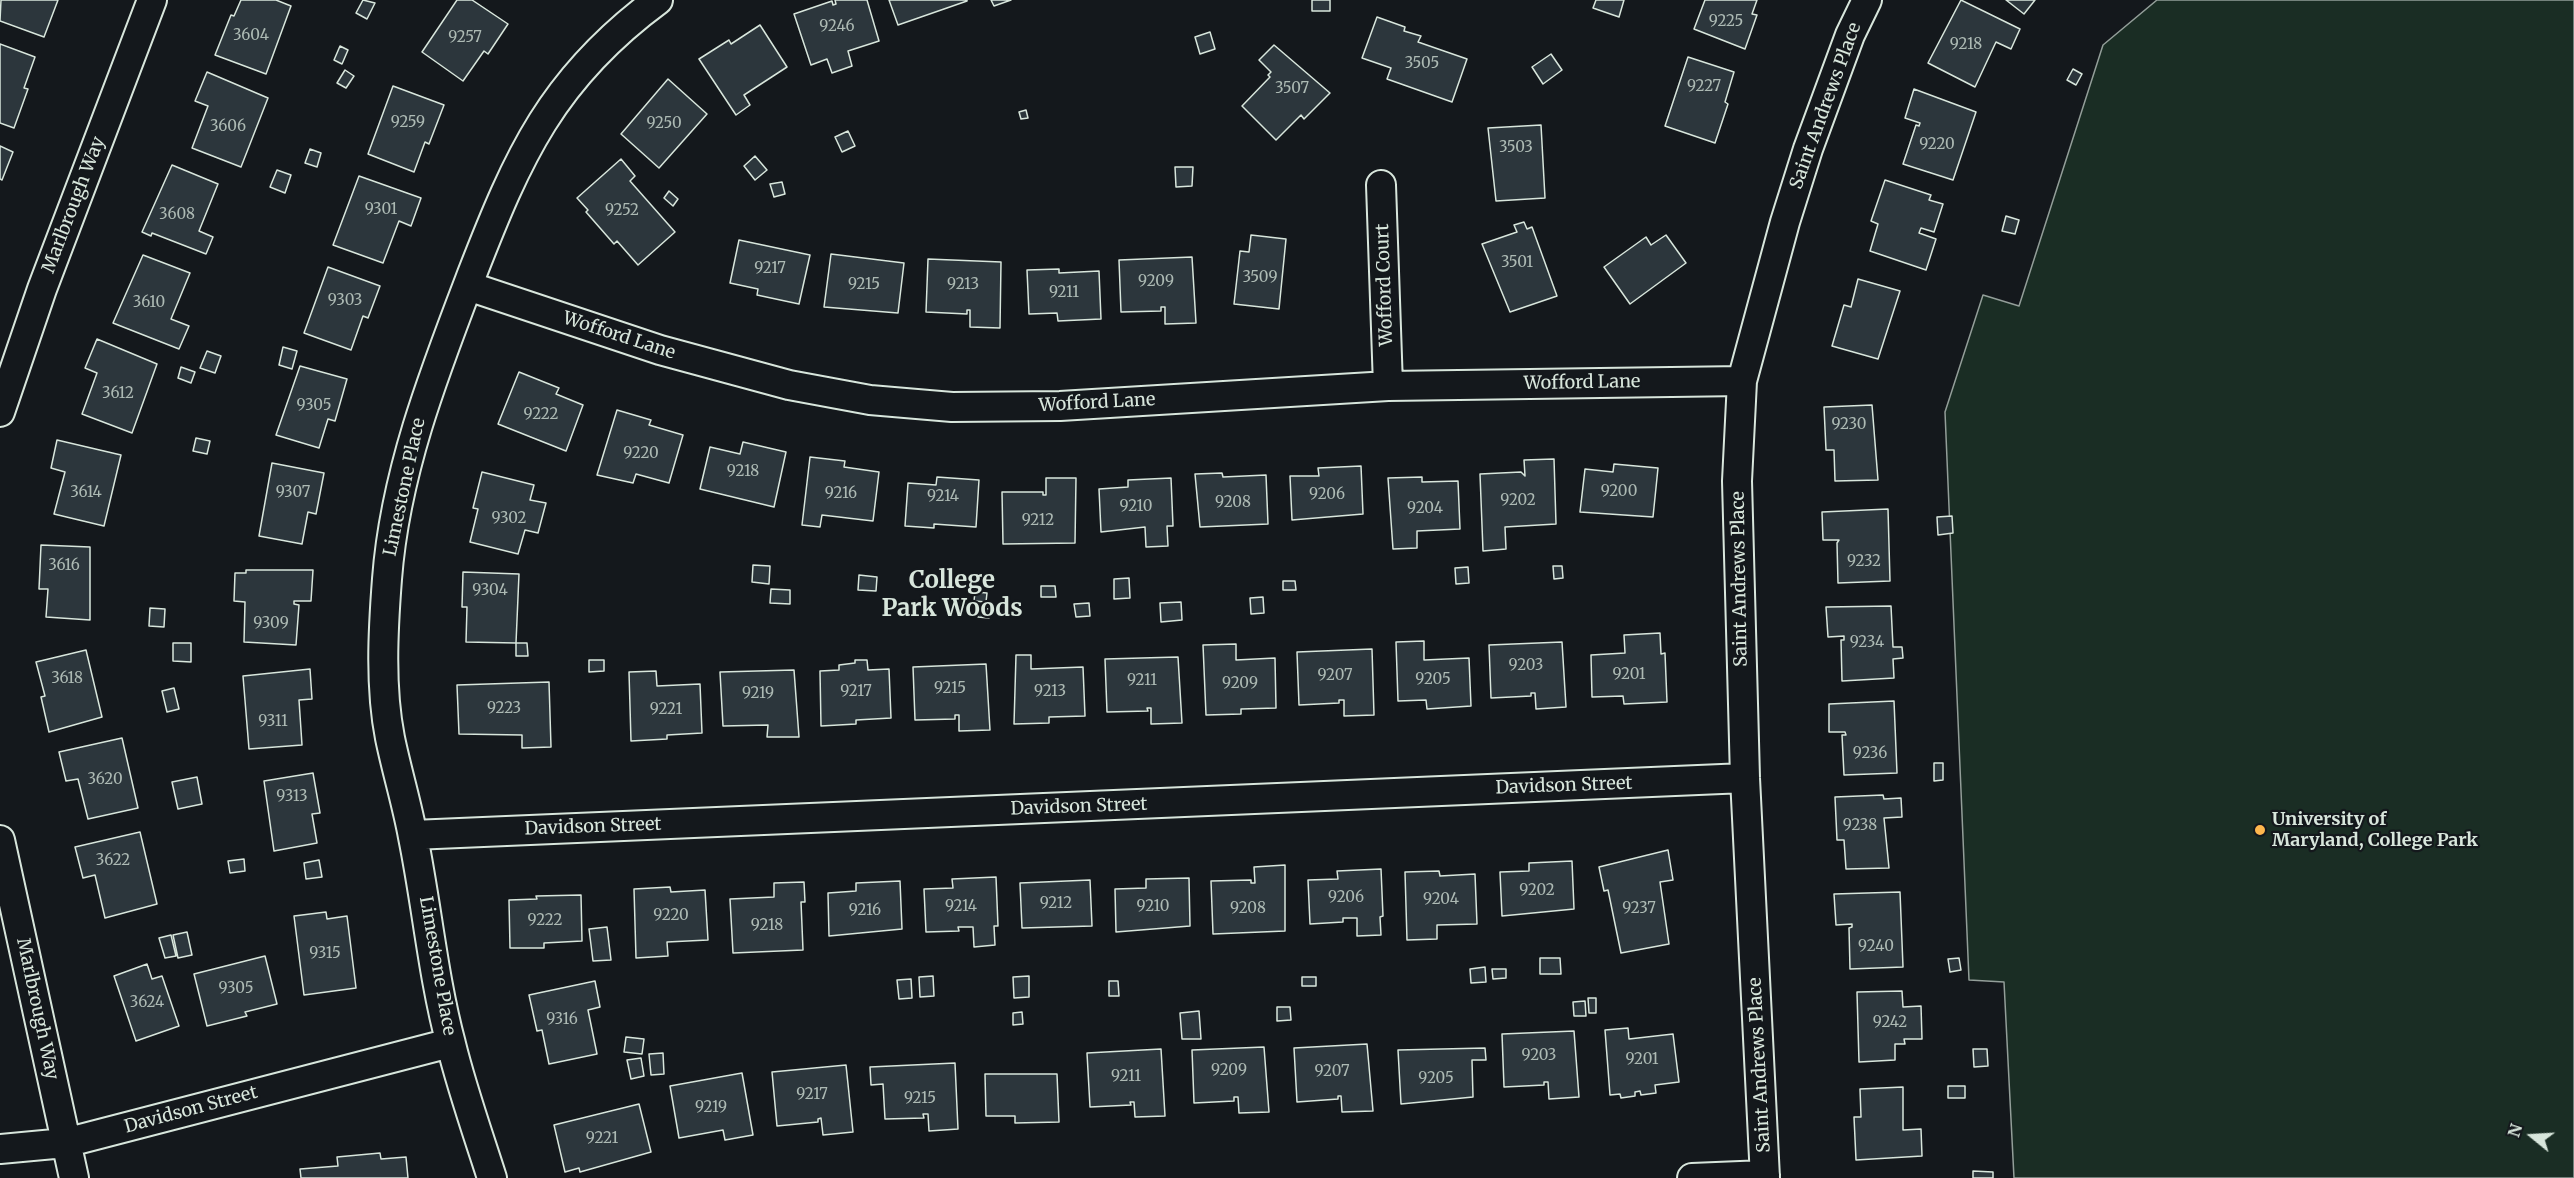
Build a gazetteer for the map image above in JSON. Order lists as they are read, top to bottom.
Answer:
{
  "streets": {
    "street": [
      "Saint Andrews Place",
      "Marlbrough Way",
      "Wofford Court",
      "Wofford Lane",
      "Limestone Place",
      "Davidson Street"
    ]
  },
  "crossings": [
    ["Saint Andrews Place", "Wofford Lane"],
    ["Saint Andrews Place", "Davidson Street"],
    ["Marlbrough Way", "Davidson Street"],
    ["Wofford Court", "Wofford Lane"],
    ["Wofford Lane", "Limestone Place"],
    ["Limestone Place", "Davidson Street"]
  ],
  "districts": ["College Park Woods"],
  "places": ["University of Maryland, College Park"],
  "house_numbers": [
    "9225",
    "9246",
    "3604",
    "9257",
    "9218",
    "3505",
    "9227",
    "3507",
    "9259",
    "9250",
    "3606",
    "9220",
    "3503",
    "9301",
    "9252",
    "3608",
    "3501",
    "9217",
    "3509",
    "9209",
    "9215",
    "9213",
    "9211",
    "9303",
    "3610",
    "3612",
    "9305",
    "9222",
    "9230",
    "9220",
    "9218",
    "9200",
    "3614",
    "9307",
    "9216",
    "9206",
    "9214",
    "9202",
    "9208",
    "9210",
    "9204",
    "9302",
    "9212",
    "9232",
    "3616",
    "9304",
    "9309",
    "9234",
    "9203",
    "9201",
    "9207",
    "3618",
    "9205",
    "9211",
    "9209",
    "9215",
    "9217",
    "9213",
    "9219",
    "9223",
    "9221",
    "9311",
    "9236",
    "3620",
    "9313",
    "9238",
    "3622",
    "9202",
    "9206",
    "9204",
    "9212",
    "9214",
    "9210",
    "9208",
    "9237",
    "9216",
    "9220",
    "9222",
    "9218",
    "9240",
    "9315",
    "9305",
    "3624",
    "9316",
    "9242",
    "9203",
    "9201",
    "9209",
    "9207",
    "9211",
    "9205",
    "9217",
    "9215",
    "9219",
    "9221"
  ],
  "north": "left"
}
